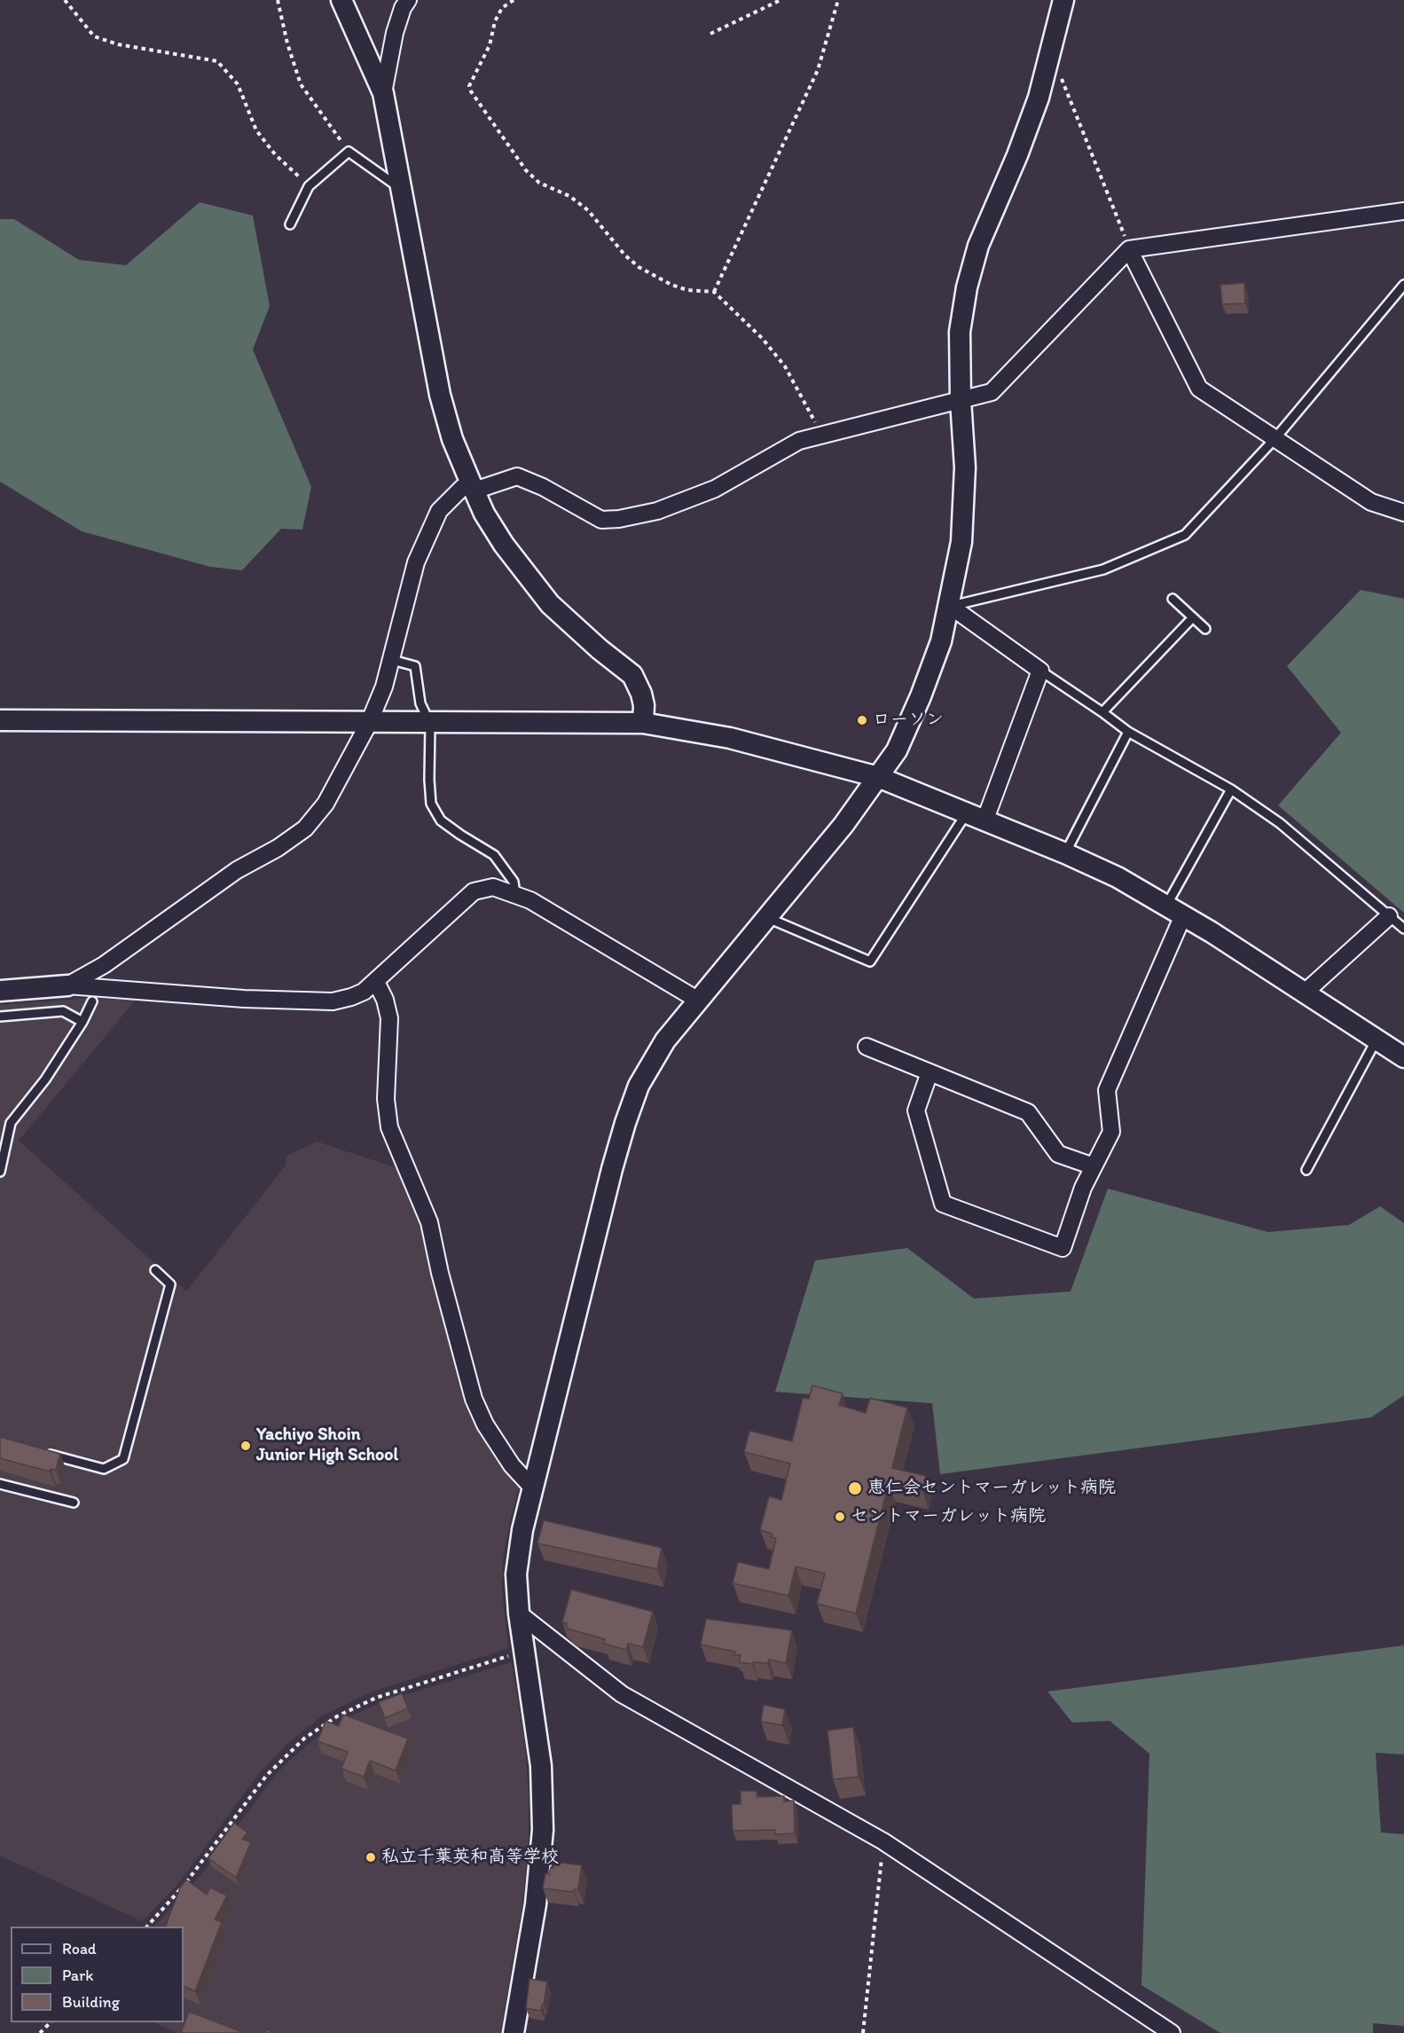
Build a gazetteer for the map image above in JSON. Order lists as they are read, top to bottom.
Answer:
{
  "places": [
    "ローソン",
    "Yachiyo Shoin Junior High School",
    "恵仁会セントマーガレット病院",
    "セントマーガレット病院",
    "私立千葉英和高等学校"
  ],
  "legend": ["Road", "Park", "Building"]
}
